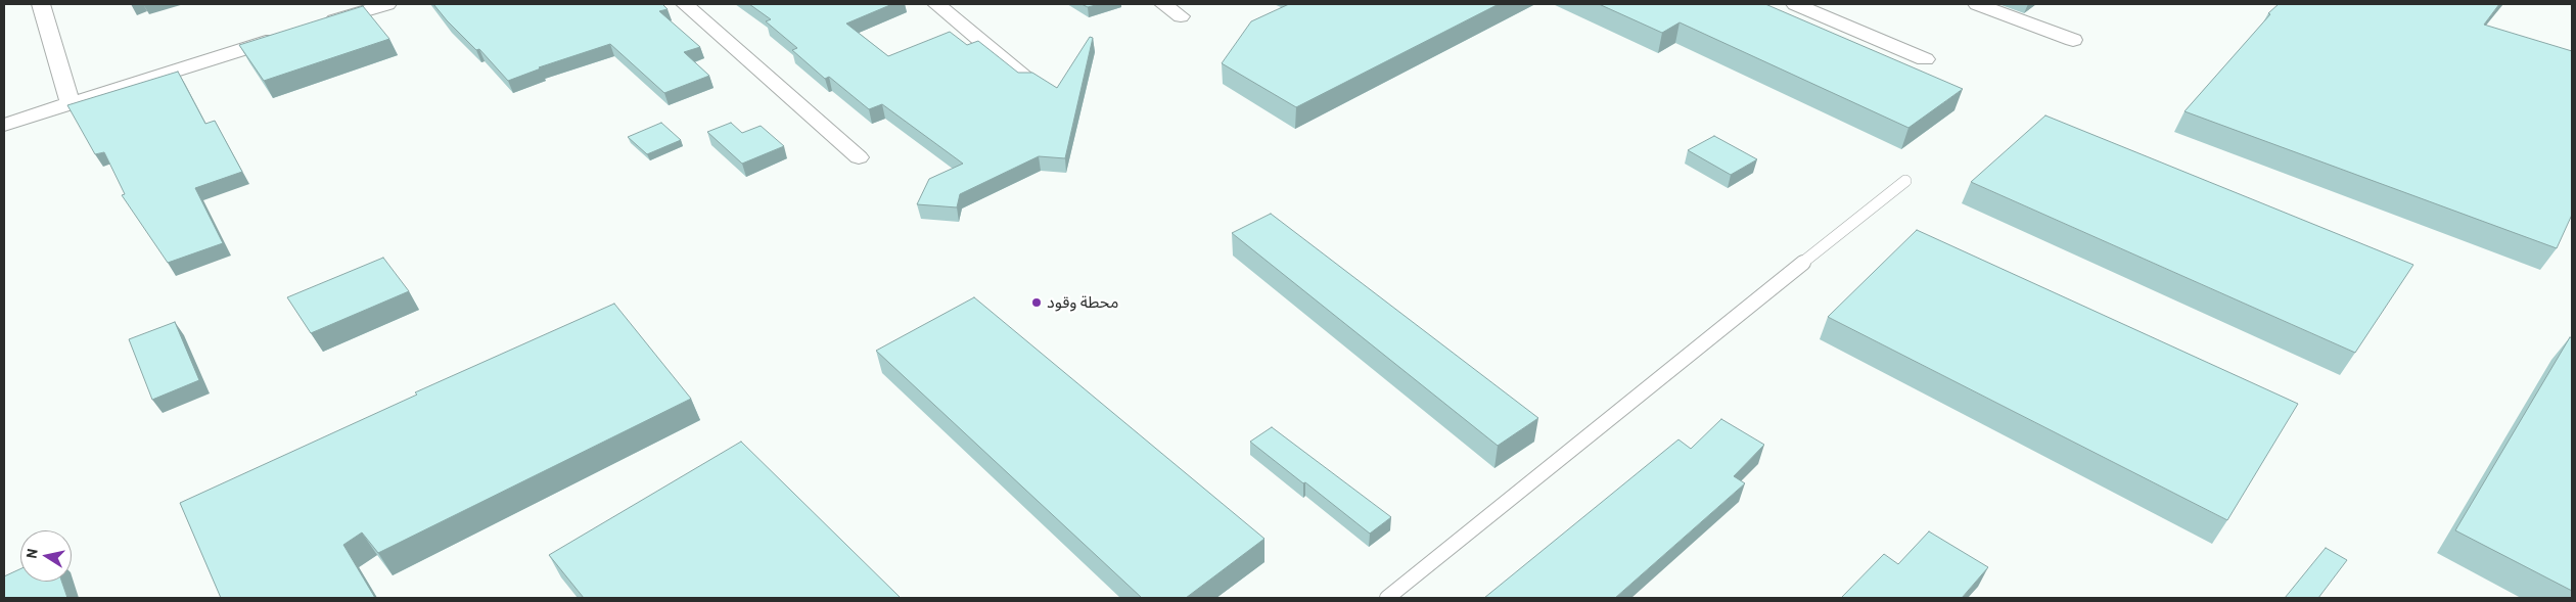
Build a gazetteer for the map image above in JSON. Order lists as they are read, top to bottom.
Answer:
{
  "places": ["محطة وقود"],
  "north": "left"
}
